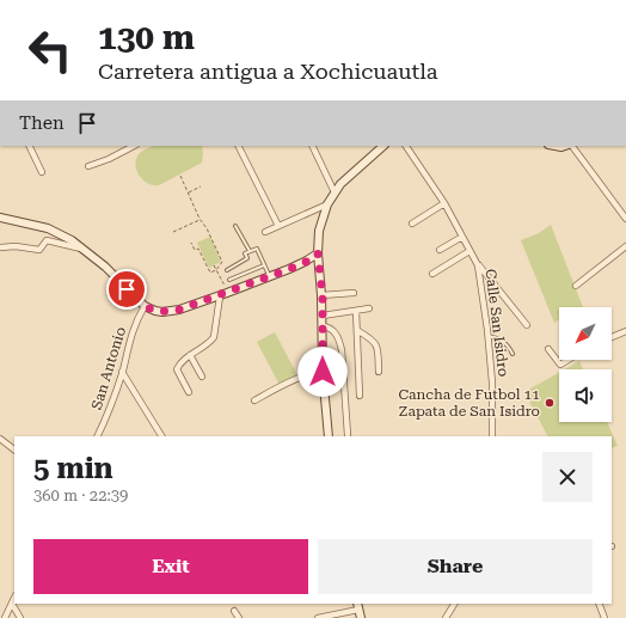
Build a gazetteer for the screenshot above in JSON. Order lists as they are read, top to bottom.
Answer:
{
  "streets": {
    "street": ["Calle San Isidro", "San Antonio"]
  },
  "places": ["Cancha de Futbol 11 Zapata de San Isidro"],
  "north": "bottom left",
  "page": {
    "turn": ["130 m", "Carretera antigua a Xochicuautla"],
    "then": "Then",
    "heading": ["5 min", "360 m · 22:39"],
    "buttons": ["Exit", "Share"]
  }
}
